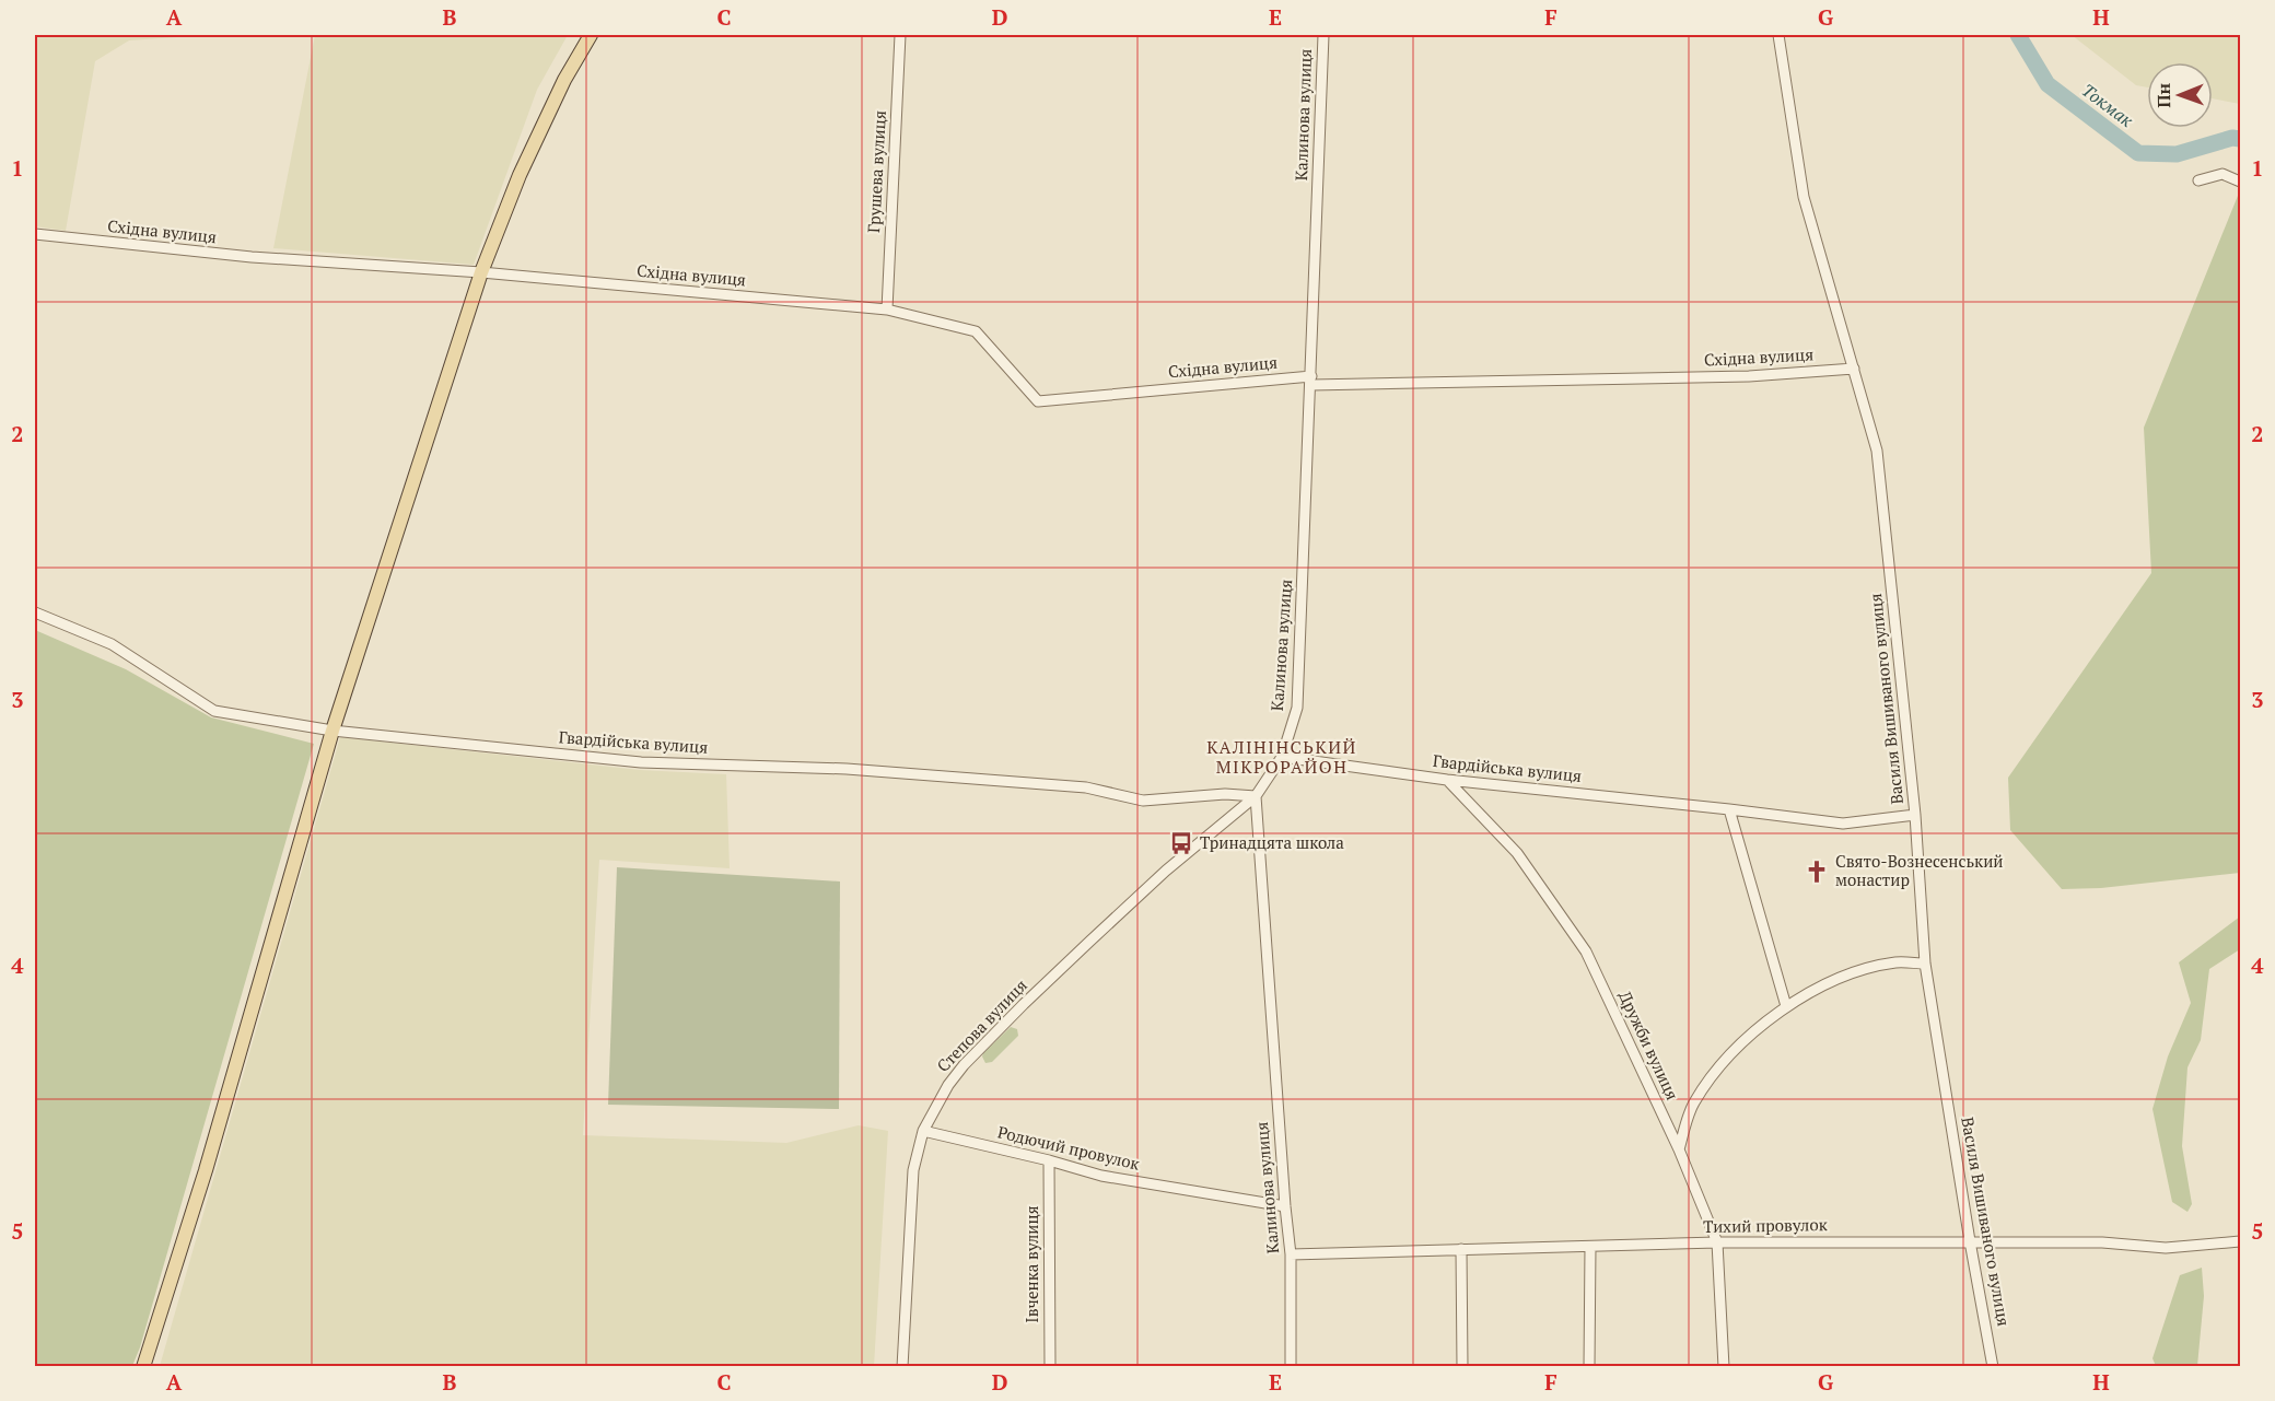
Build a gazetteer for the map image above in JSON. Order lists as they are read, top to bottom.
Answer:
{
  "streets": {
    "street": [
      "Калинова вулиця",
      "Грушева вулиця",
      "Східна вулиця",
      "Василя Вишиваного вулиця",
      "Гвардійська вулиця",
      "Степова вулиця",
      "Дружби вулиця",
      "Родючий провулок",
      "Тихий провулок",
      "Івченка вулиця"
    ]
  },
  "crossings": [
    ["Калинова вулиця", "Східна вулиця"],
    ["Калинова вулиця", "Гвардійська вулиця"],
    ["Калинова вулиця", "Степова вулиця"],
    ["Калинова вулиця", "Родючий провулок"],
    ["Калинова вулиця", "Тихий провулок"],
    ["Грушева вулиця", "Східна вулиця"],
    ["Східна вулиця", "Василя Вишиваного вулиця"],
    ["Василя Вишиваного вулиця", "Гвардійська вулиця"],
    ["Василя Вишиваного вулиця", "Тихий провулок"],
    ["Гвардійська вулиця", "Степова вулиця"],
    ["Гвардійська вулиця", "Дружби вулиця"],
    ["Степова вулиця", "Родючий провулок"],
    ["Дружби вулиця", "Тихий провулок"],
    ["Родючий провулок", "Івченка вулиця"]
  ],
  "districts": ["КАЛІНІНСЬКИЙ МІКРОРАЙОН"],
  "water": ["Токмак"],
  "places": {
    "bus stop": ["Тринадцята школа"],
    "church": ["Cвято-Вознесенський монастир"]
  },
  "north": "left",
  "grid": {
    "columns": [
      "A",
      "B",
      "C",
      "D",
      "E",
      "F",
      "G",
      "H"
    ],
    "rows": [
      "1",
      "2",
      "3",
      "4",
      "5"
    ]
  }
}
